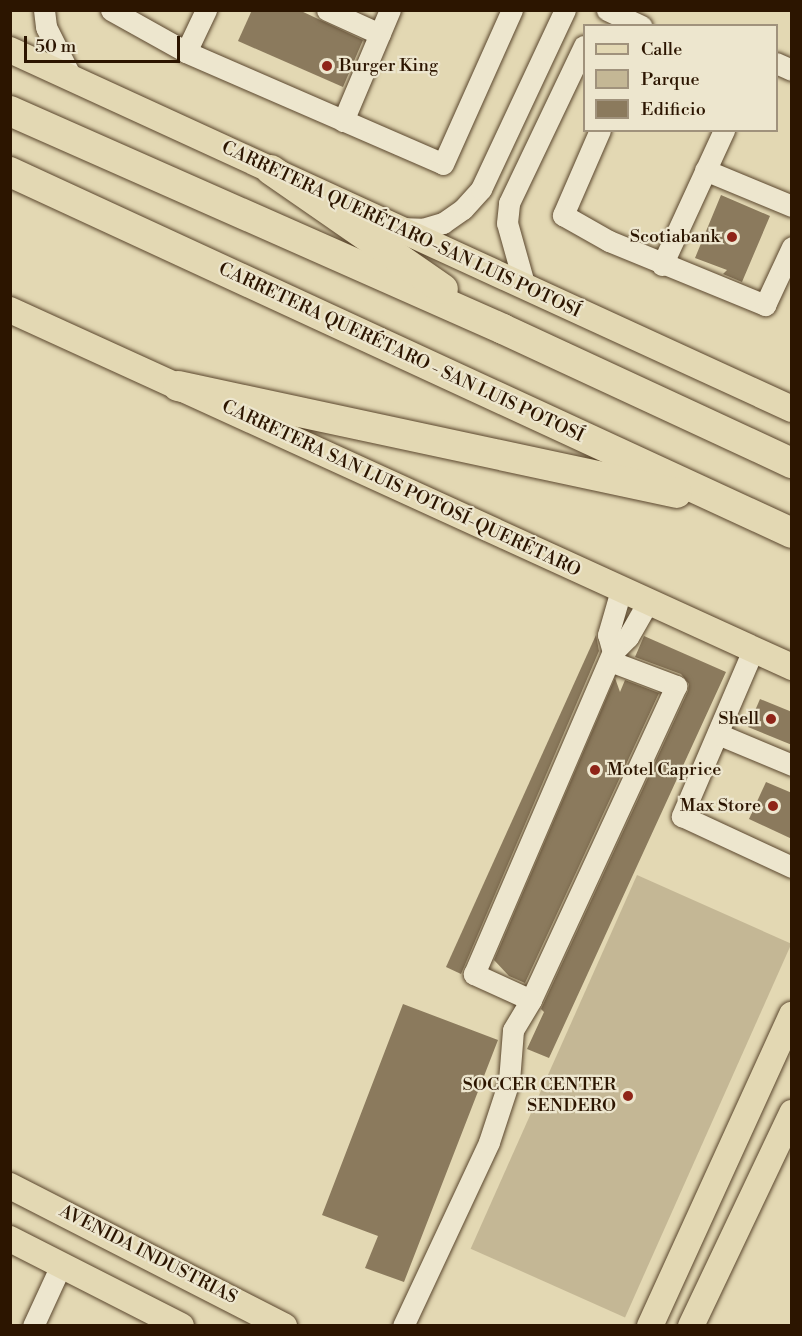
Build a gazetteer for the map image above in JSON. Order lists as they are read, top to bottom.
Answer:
{
  "streets": {
    "highway": ["CARRETERA QUERÉTARO - SAN LUIS POTOSÍ"],
    "main road": ["CARRETERA QUERÉTARO-SAN LUIS POTOSÍ", "CARRETERA SAN LUIS POTOSÍ-QUERÉTARO", "AVENIDA INDUSTRIAS"]
  },
  "places": [
    "Burger King",
    "Scotiabank",
    "Shell",
    "Motel Caprice",
    "Max Store",
    "SOCCER CENTER SENDERO"
  ],
  "legend": ["Calle", "Parque", "Edificio"],
  "scale_bar": "50 m"
}
